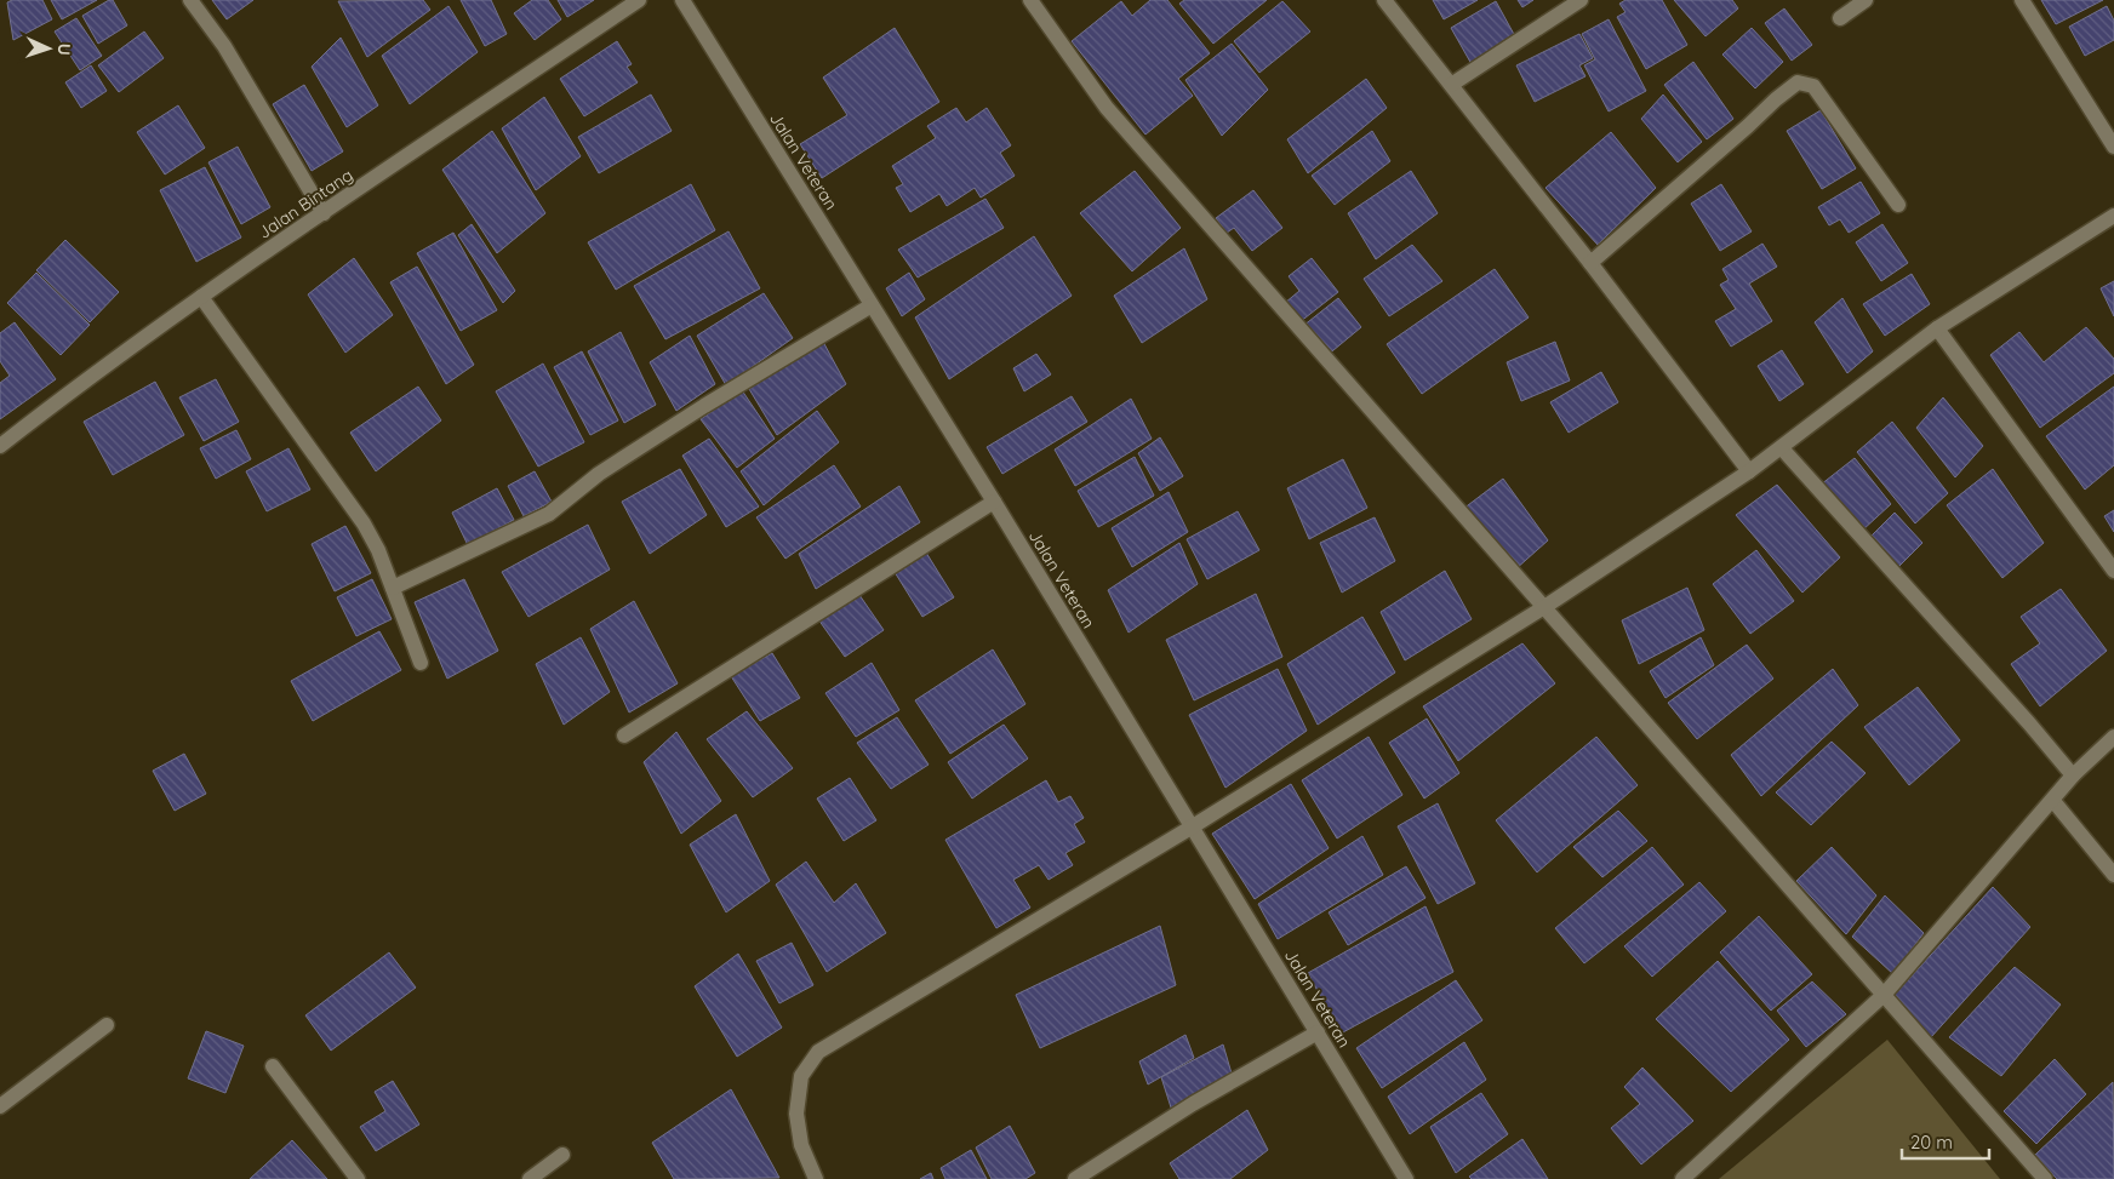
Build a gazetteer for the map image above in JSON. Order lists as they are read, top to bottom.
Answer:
{
  "streets": {
    "street": ["Jalan Veteran", "Jalan Bintang"]
  },
  "scale_bar": "20 m",
  "north": "right"
}
